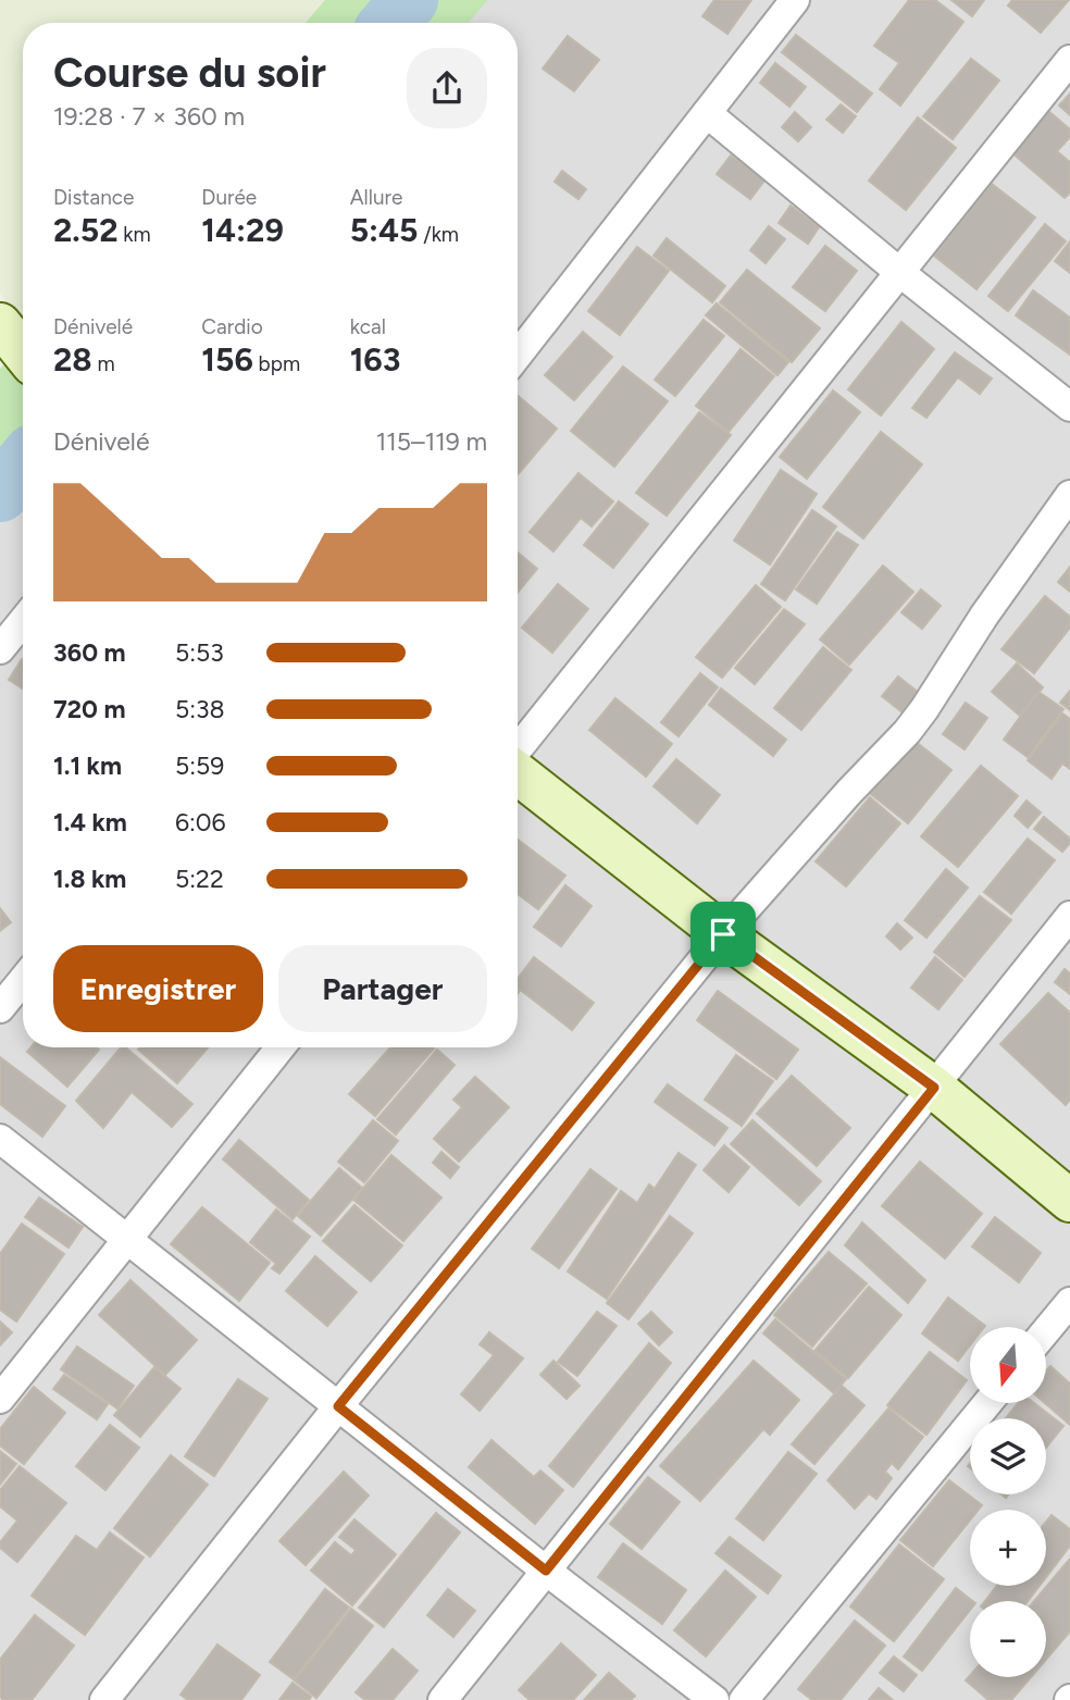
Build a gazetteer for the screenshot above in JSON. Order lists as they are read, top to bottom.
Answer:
{
  "north": "bottom",
  "page": {
    "heading": ["Course du soir", "19:28 · 7 × 360 m"],
    "stats": [
      ["Distance", "2.52 km"],
      ["Durée", "14:29"],
      ["Allure", "5:45 /km"],
      ["Dénivelé", "28 m"],
      ["Cardio", "156 bpm"],
      ["kcal", "163"]
    ],
    "chart": ["Dénivelé", "115–119 m"],
    "list": [
      {
        "name": "360 m",
        "note": "5:53"
      },
      {
        "name": "720 m",
        "note": "5:38"
      },
      {
        "name": "1.1 km",
        "note": "5:59"
      },
      {
        "name": "1.4 km",
        "note": "6:06"
      },
      {
        "name": "1.8 km",
        "note": "5:22"
      }
    ],
    "buttons": ["Enregistrer", "Partager"],
    "map_buttons": ["+", "−"]
  }
}
